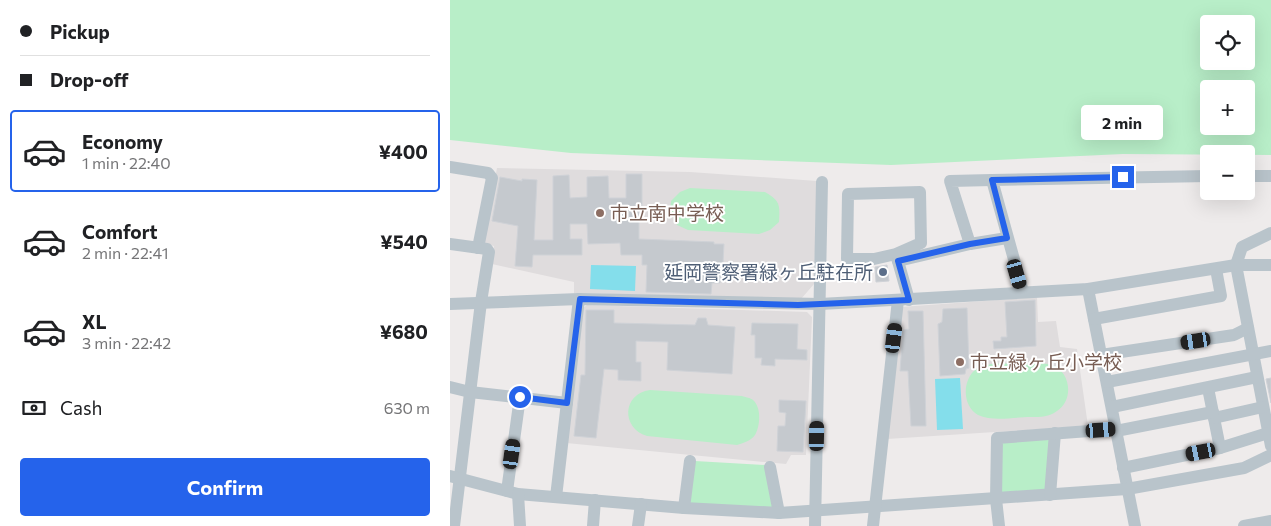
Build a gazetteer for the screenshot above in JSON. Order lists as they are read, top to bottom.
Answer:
{
  "places": ["市立南中学校", "延岡警察署緑ヶ丘駐在所", "市立緑ヶ丘小学校"],
  "page": {
    "banner": ["Pickup", "Drop-off"],
    "map_buttons": ["+", "−"],
    "bubble": "2 min",
    "list": [
      {
        "name": "Economy",
        "note": "1 min · 22:40",
        "value": "¥400"
      },
      {
        "name": "Comfort",
        "note": "2 min · 22:41",
        "value": "¥540"
      },
      {
        "name": "XL",
        "note": "3 min · 22:42",
        "value": "¥680"
      }
    ],
    "pay": ["Cash", "630 m"],
    "buttons": "Confirm"
  }
}
